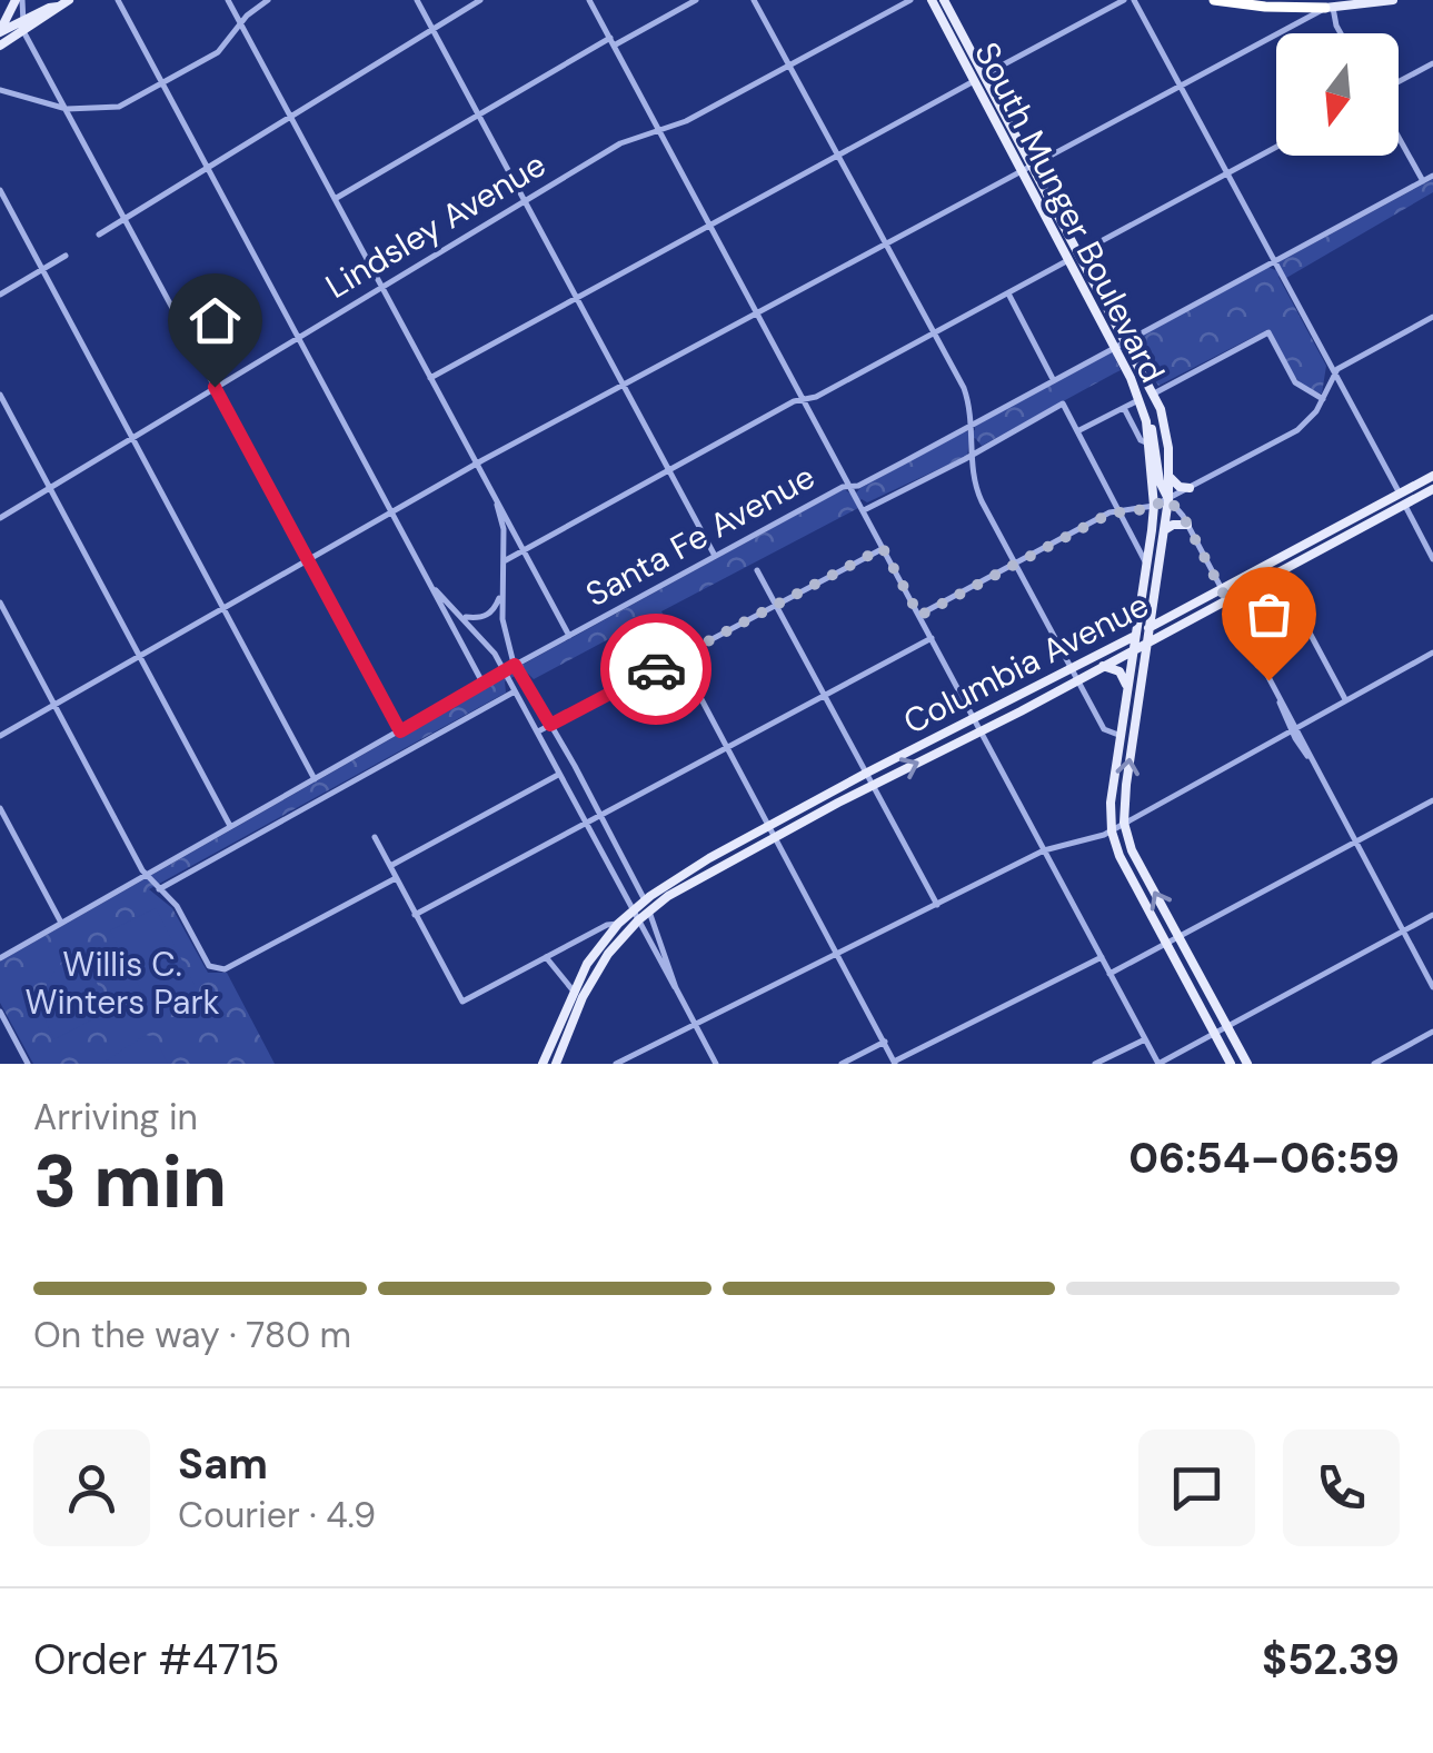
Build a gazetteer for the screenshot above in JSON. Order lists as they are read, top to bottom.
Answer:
{
  "streets": {
    "main road": ["South Munger Boulevard", "Columbia Avenue"],
    "street": ["Lindsley Avenue", "Santa Fe Avenue"]
  },
  "crossings": [
    ["South Munger Boulevard", "Santa Fe Avenue"],
    ["South Munger Boulevard", "Columbia Avenue"]
  ],
  "parks": ["Willis C. Winters Park"],
  "north": "bottom",
  "page": {
    "heading": ["3 min", "Arriving in", "06:54–06:59"],
    "panel": [
      "Sam",
      "Courier · 4.9",
      "Order #4715",
      "$52.39"
    ],
    "bar": "On the way · 780 m"
  }
}
